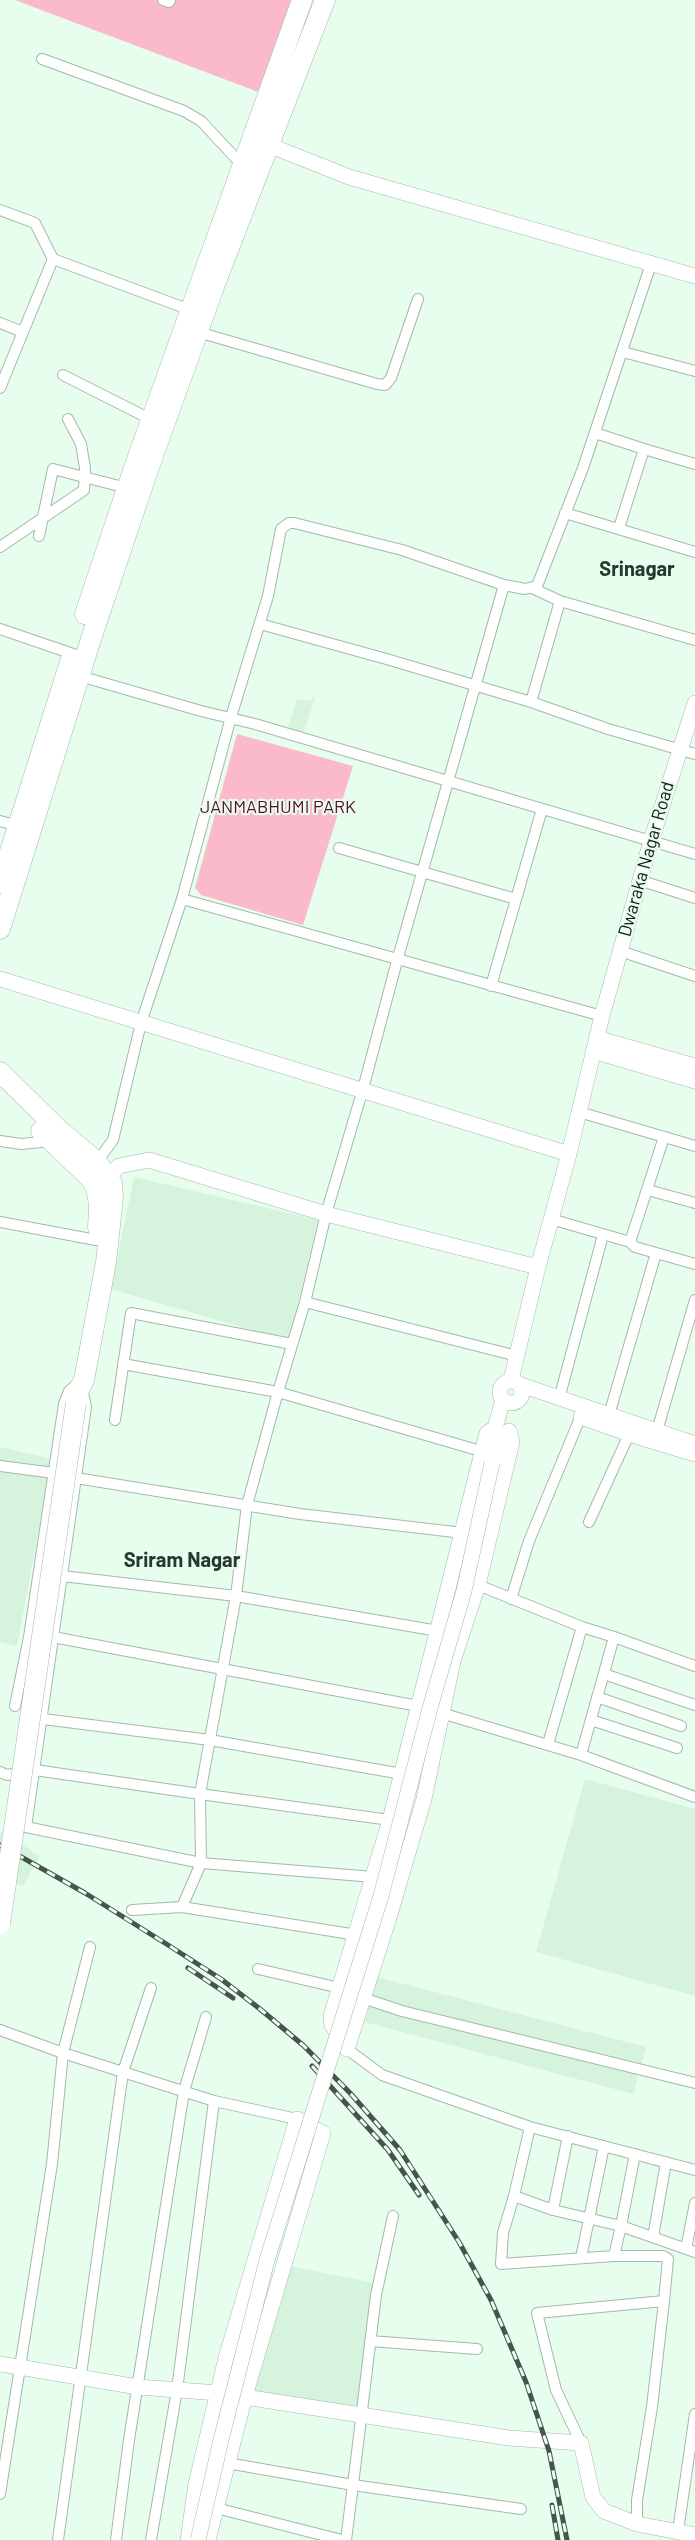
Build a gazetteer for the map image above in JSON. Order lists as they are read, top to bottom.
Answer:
{
  "streets": {
    "street": ["Dwaraka Nagar Road"]
  },
  "districts": ["Srinagar", "Sriram Nagar"],
  "parks": ["JANMABHUMI PARK"]
}
